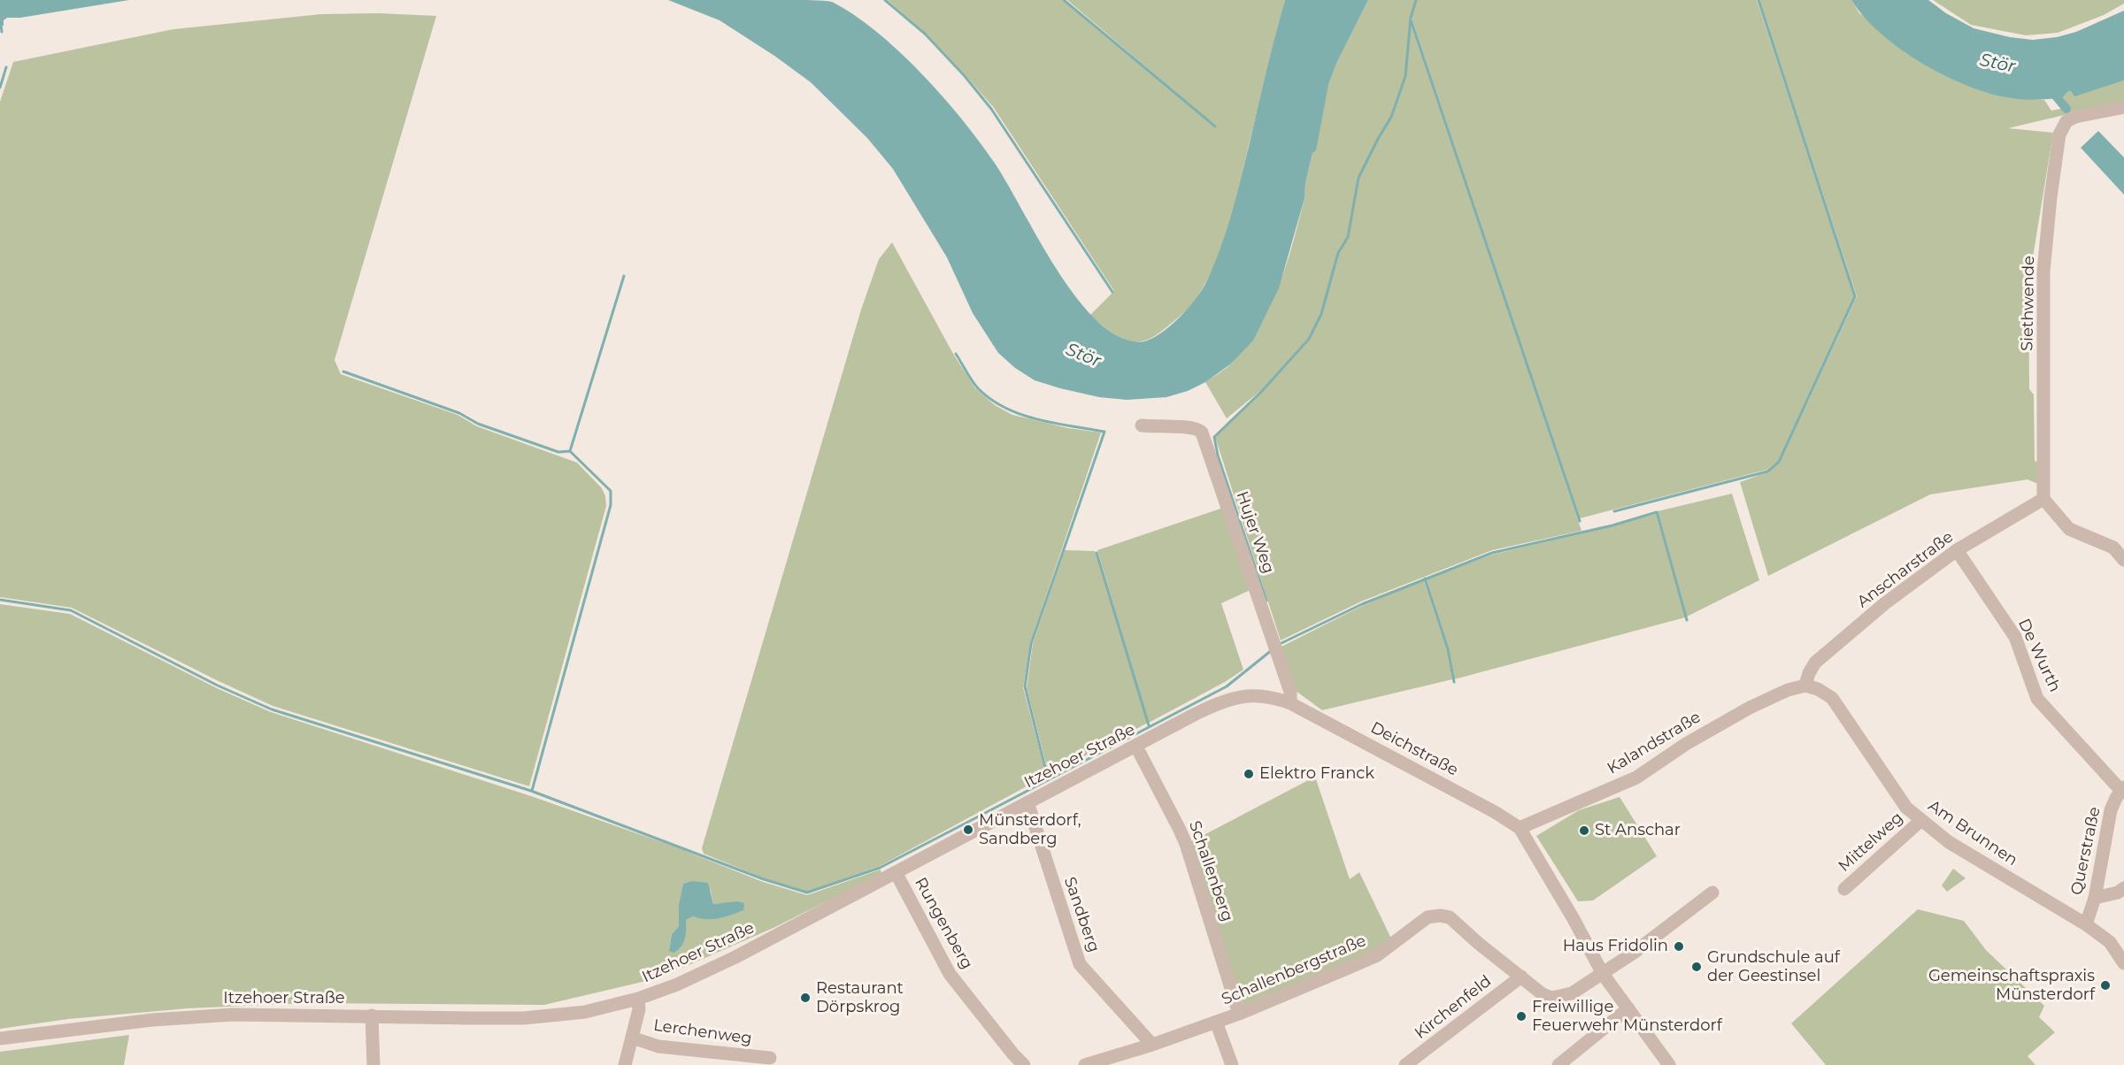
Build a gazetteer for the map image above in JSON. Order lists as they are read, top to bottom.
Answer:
{
  "streets": {
    "street": [
      "Siethwende",
      "Hujer Weg",
      "Anscharstraße",
      "De Wurth",
      "Kalandstraße",
      "Deichstraße",
      "Itzehoer Straße",
      "Am Brunnen",
      "Mittelweg",
      "Querstraße",
      "Schallenberg",
      "Sandberg",
      "Rungenberg",
      "Schallenbergstraße",
      "Kirchenfeld",
      "Lerchenweg"
    ]
  },
  "crossings": [
    ["Siethwende", "Anscharstraße"],
    ["Hujer Weg", "Deichstraße"],
    ["Hujer Weg", "Itzehoer Straße"],
    ["Anscharstraße", "De Wurth"],
    ["Anscharstraße", "Kalandstraße"],
    ["Anscharstraße", "Am Brunnen"],
    ["De Wurth", "Querstraße"],
    ["Kalandstraße", "Deichstraße"],
    ["Kalandstraße", "Am Brunnen"],
    ["Deichstraße", "Itzehoer Straße"],
    ["Itzehoer Straße", "Schallenberg"],
    ["Itzehoer Straße", "Sandberg"],
    ["Itzehoer Straße", "Rungenberg"],
    ["Am Brunnen", "Mittelweg"],
    ["Am Brunnen", "Querstraße"],
    ["Schallenberg", "Schallenbergstraße"],
    ["Sandberg", "Schallenbergstraße"],
    ["Schallenbergstraße", "Kirchenfeld"]
  ],
  "water": ["Stör"],
  "places": [
    "Elektro Franck",
    "Münsterdorf, Sandberg",
    "St Anschar",
    "Haus Fridolin",
    "Grundschule auf der Geestinsel",
    "Gemeinschaftspraxis Münsterdorf",
    "Restaurant Dörpskrog",
    "Freiwillige Feuerwehr Münsterdorf"
  ]
}
